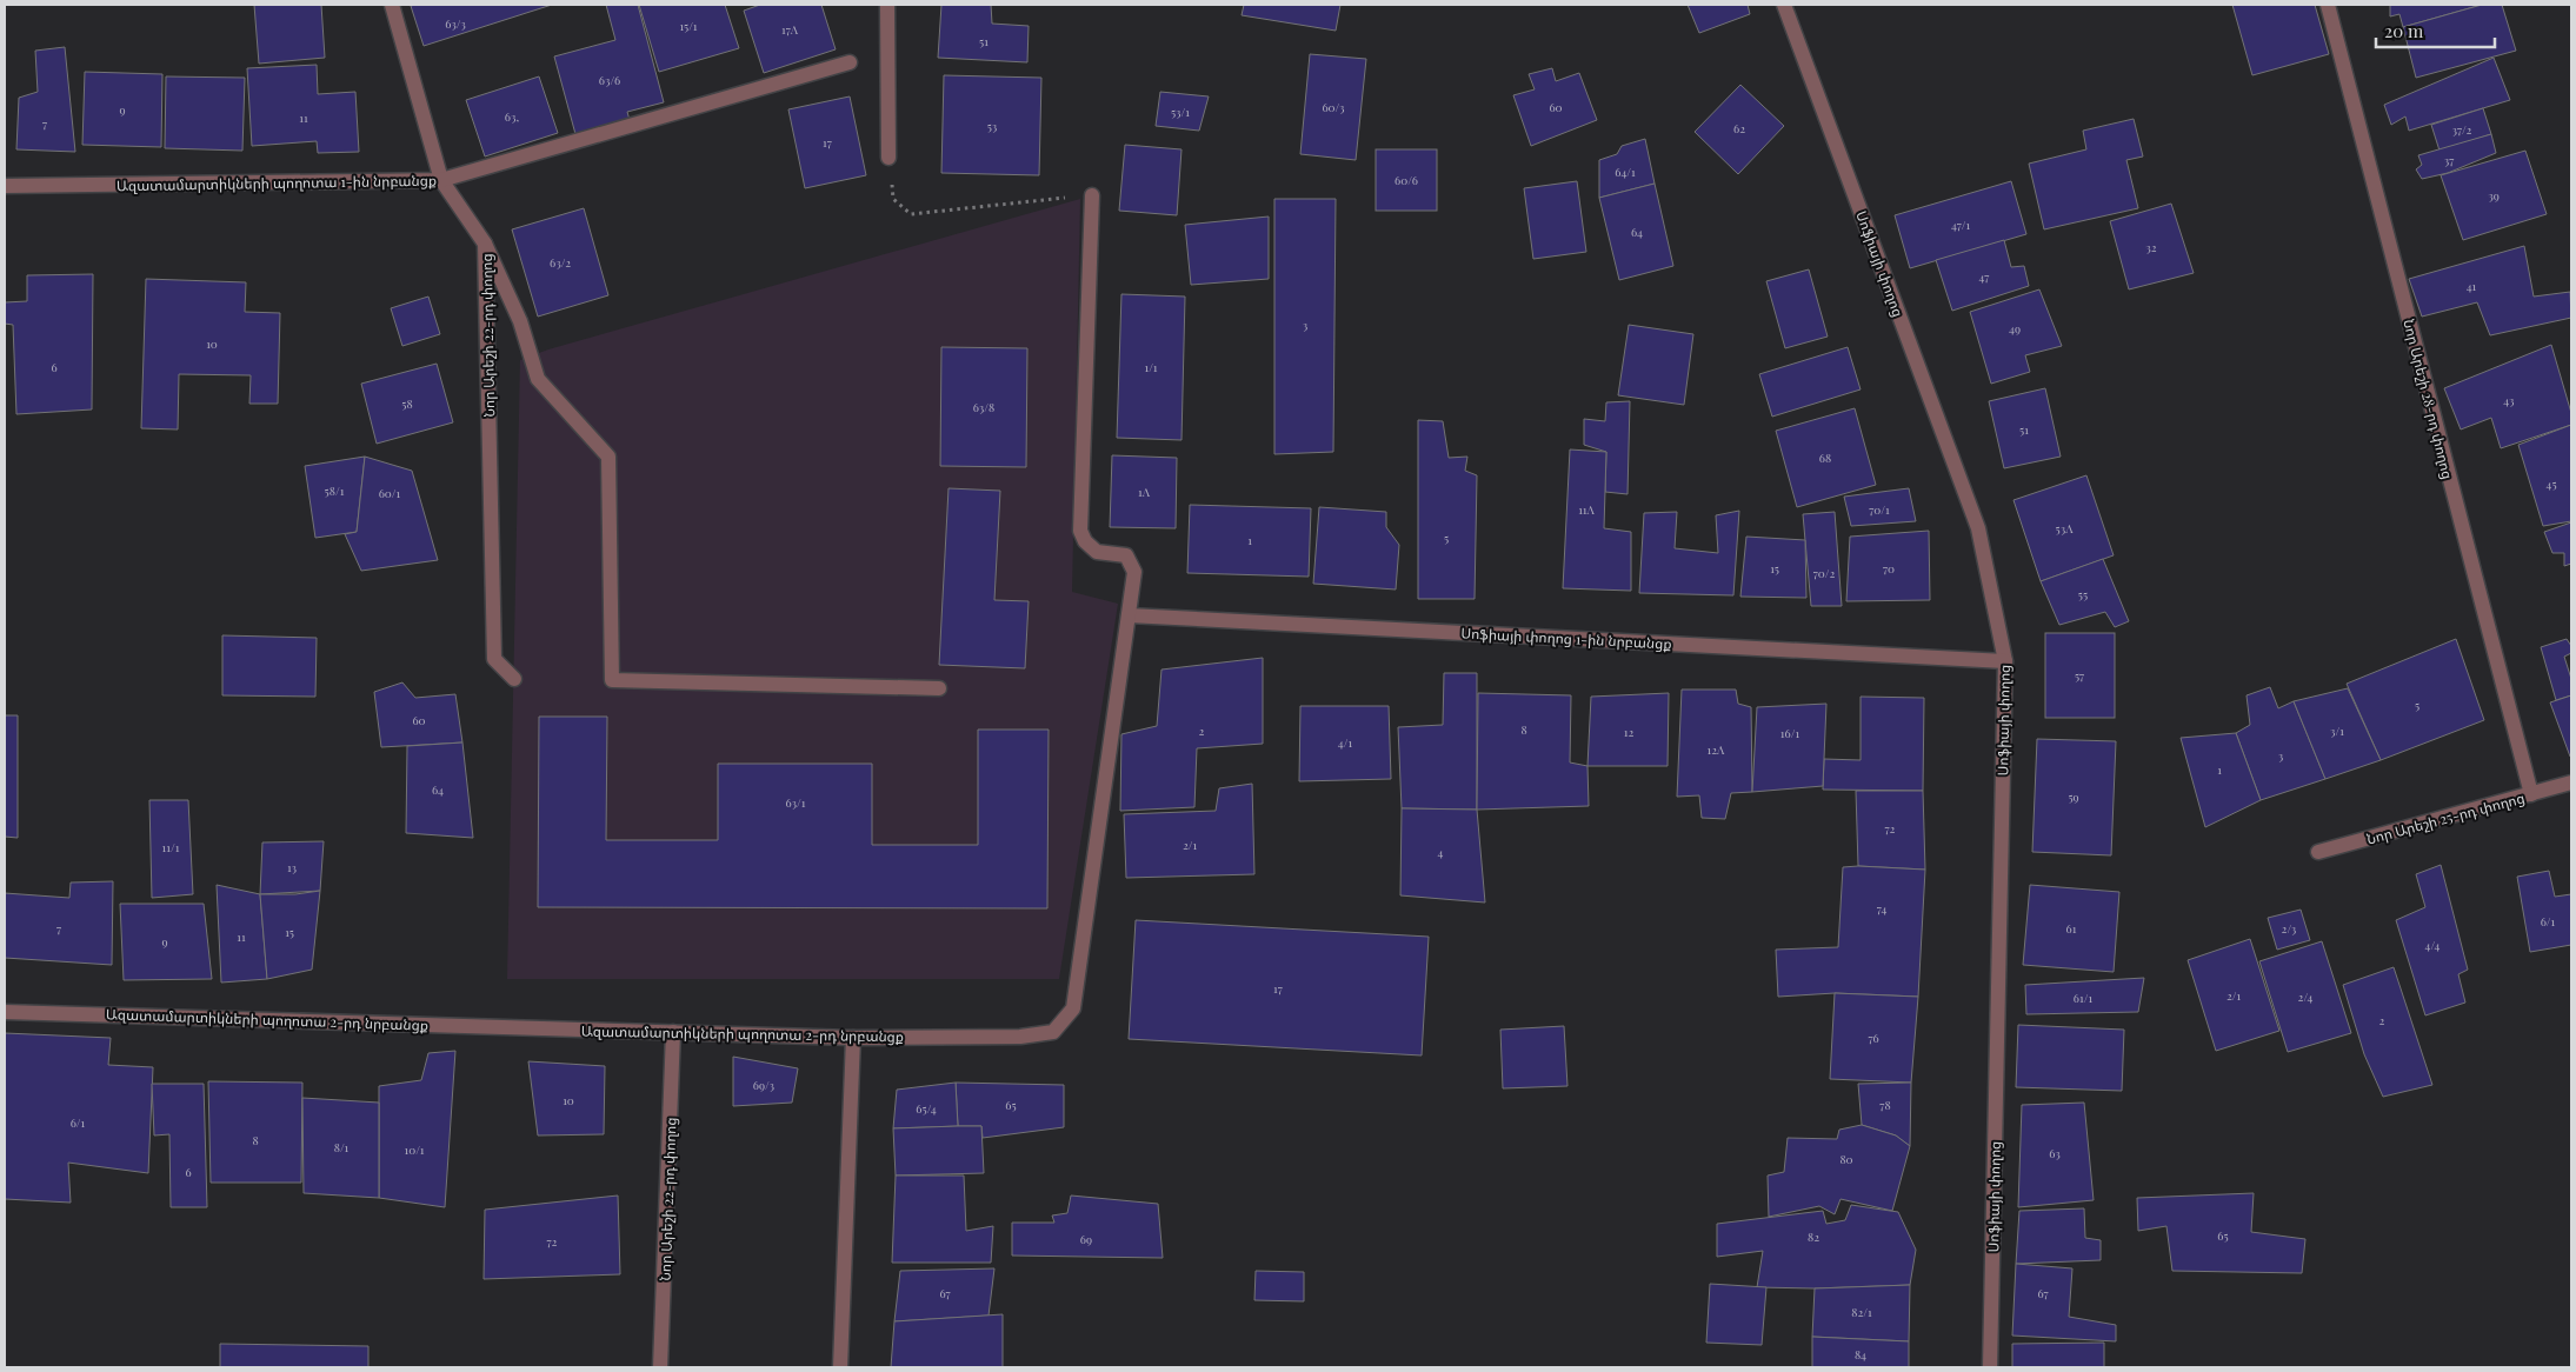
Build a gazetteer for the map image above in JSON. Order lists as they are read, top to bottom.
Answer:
{
  "streets": {
    "street": [
      "Ազատամարտիկների պողոտա 1-ին նրբանցք",
      "Սոֆիայի փողոց",
      "Նոր Արեշի 22-րդ փողոց",
      "Նոր Արեշի 28-րդ փողոց",
      "Սոֆիայի փողոց 1-ին նրբանցք",
      "Նոր Արեշի 25-րդ փողոց",
      "Ազատամարտիկների պողոտա 2-րդ նրբանցք"
    ]
  },
  "crossings": [
    ["Ազատամարտիկների պողոտա 1-ին նրբանցք", "Նոր Արեշի 22-րդ փողոց"],
    ["Սոֆիայի փողոց", "Սոֆիայի փողոց 1-ին նրբանցք"],
    ["Նոր Արեշի 22-րդ փողոց", "Ազատամարտիկների պողոտա 2-րդ նրբանցք"],
    ["Նոր Արեշի 28-րդ փողոց", "Նոր Արեշի 25-րդ փողոց"],
    ["Սոֆիայի փողոց 1-ին նրբանցք", "Ազատամարտիկների պողոտա 2-րդ նրբանցք"]
  ],
  "house_numbers": [
    "63/3",
    "15/1",
    "17А",
    "51",
    "63/6",
    "60/3",
    "60",
    "9",
    "53/1",
    "63,",
    "11",
    "7",
    "53",
    "62",
    "37/2",
    "17",
    "37",
    "64/1",
    "60/6",
    "39",
    "47/1",
    "64",
    "32",
    "63/2",
    "47",
    "41",
    "3",
    "49",
    "10",
    "6",
    "1/1",
    "43",
    "58",
    "63/8",
    "51",
    "68",
    "45",
    "58/1",
    "1А",
    "60/1",
    "11А",
    "70/1",
    "53А",
    "5",
    "1",
    "15",
    "70",
    "70/2",
    "55",
    "57",
    "5",
    "60",
    "8",
    "2",
    "3/1",
    "12",
    "16/1",
    "4/1",
    "12A",
    "3",
    "1",
    "64",
    "59",
    "63/1",
    "72",
    "2/1",
    "11/1",
    "4",
    "13",
    "74",
    "6/1",
    "7",
    "61",
    "2/3",
    "15",
    "11",
    "9",
    "4/4",
    "17",
    "2/1",
    "2/4",
    "61/1",
    "2",
    "76",
    "69/3",
    "10",
    "65",
    "78",
    "65/4",
    "6/1",
    "8",
    "8/1",
    "10/1",
    "63",
    "80",
    "6",
    "65",
    "82",
    "69",
    "72",
    "67",
    "67",
    "82/1",
    "84"
  ],
  "scale_bar": "20 m"
}
